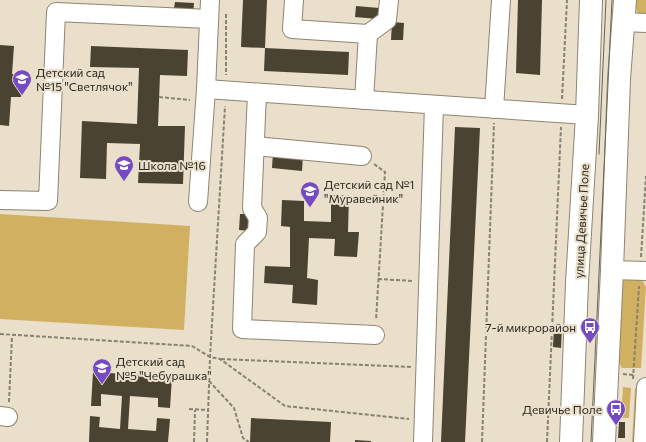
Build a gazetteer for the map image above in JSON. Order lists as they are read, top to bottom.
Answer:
{
  "streets": {
    "main road": ["улица Девичье Поле"]
  },
  "places": {
    "school or university": [
      "Детский сад №15 \"Светлячок\"",
      "Школа №16",
      "Детский сад №1 \"Муравейник\"",
      "Детский сад №5 \"Чебурашка\""
    ],
    "bus stop": ["7-й микрорайон", "Девичье Поле"]
  }
}
